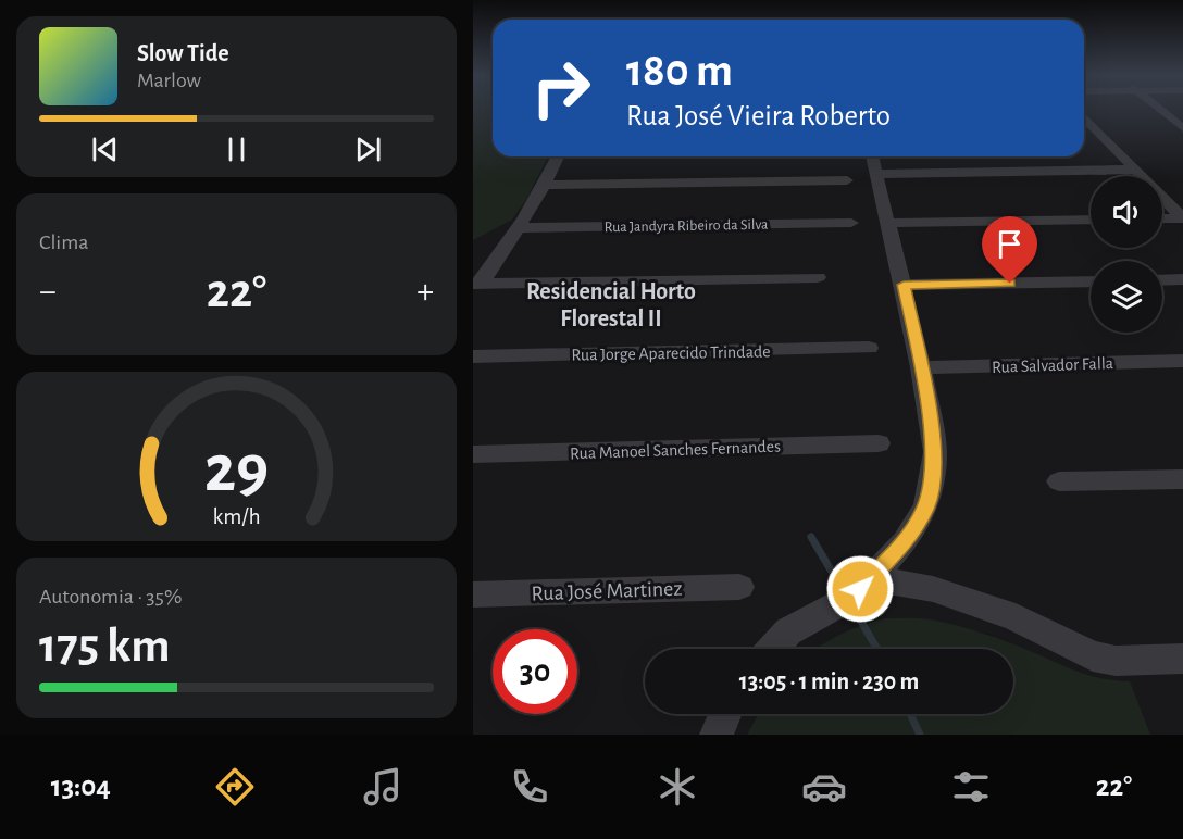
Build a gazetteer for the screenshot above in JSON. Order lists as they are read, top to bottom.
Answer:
{
  "streets": {
    "street": [
      "Rua Jandyra Ribeiro da Silva",
      "Rua Jorge Aparecido Trindade",
      "Rua Salvador Falla",
      "Rua Manoel Sanches Fernandes",
      "Rua José Martinez"
    ]
  },
  "districts": ["Residencial Horto Florestal II"],
  "page": {
    "turn": ["180 m", "Rua José Vieira Roberto"],
    "song": ["Slow Tide", "Marlow"],
    "tile": [
      "Clima",
      ["Autonomia · 35%", "175 km"]
    ],
    "heat": ["−", "22°", "+"],
    "limit": "30",
    "trip": "13:05 · 1 min · 230 m",
    "tabs": ["13:04", "22°"],
    "gauge": ["29", "km/h"]
  }
}
